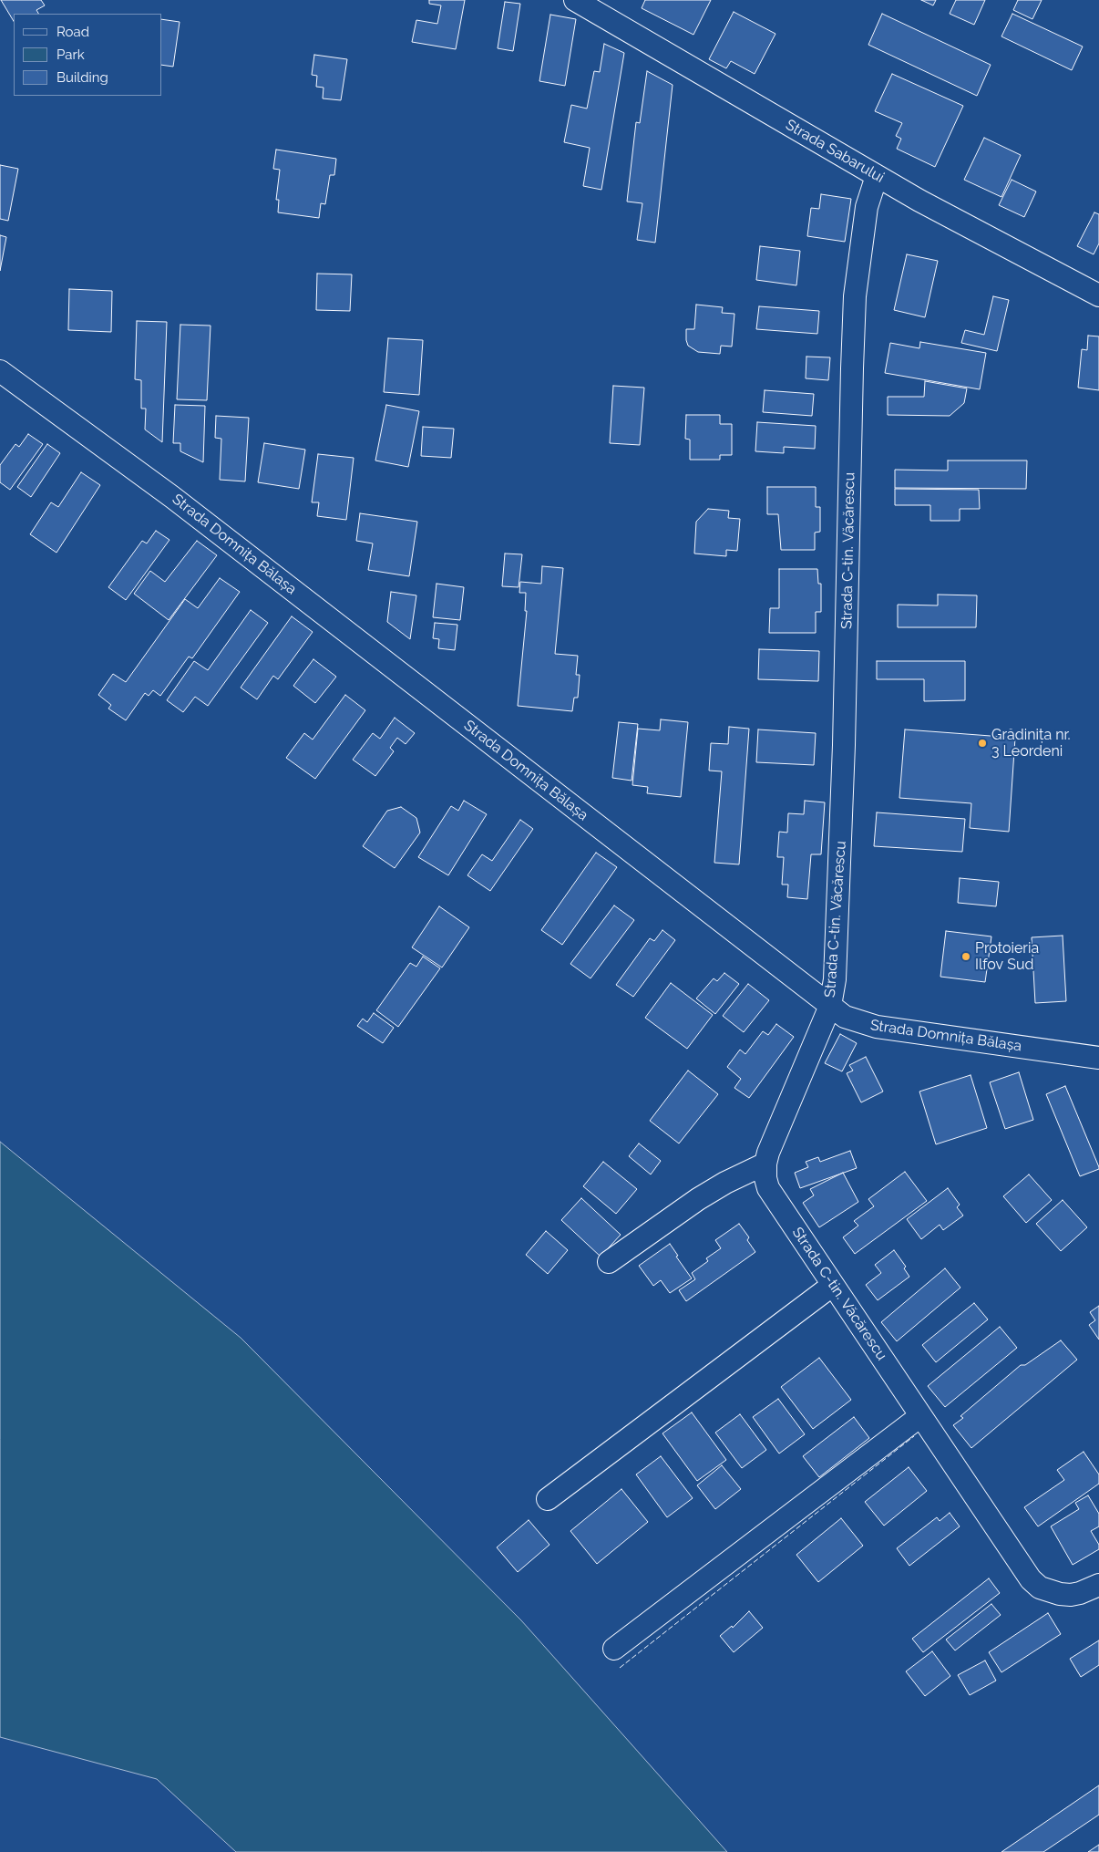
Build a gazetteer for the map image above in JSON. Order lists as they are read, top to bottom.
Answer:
{
  "streets": {
    "street": ["Strada Sabarului", "Strada Domnița Bălașa", "Strada C-tin. Văcărescu"]
  },
  "crossings": [
    ["Strada Sabarului", "Strada C-tin. Văcărescu"],
    ["Strada Domnița Bălașa", "Strada C-tin. Văcărescu"]
  ],
  "places": ["Grădinița nr. 3 Leordeni", "Protoieria Ilfov Sud"],
  "legend": ["Road", "Park", "Building"]
}
